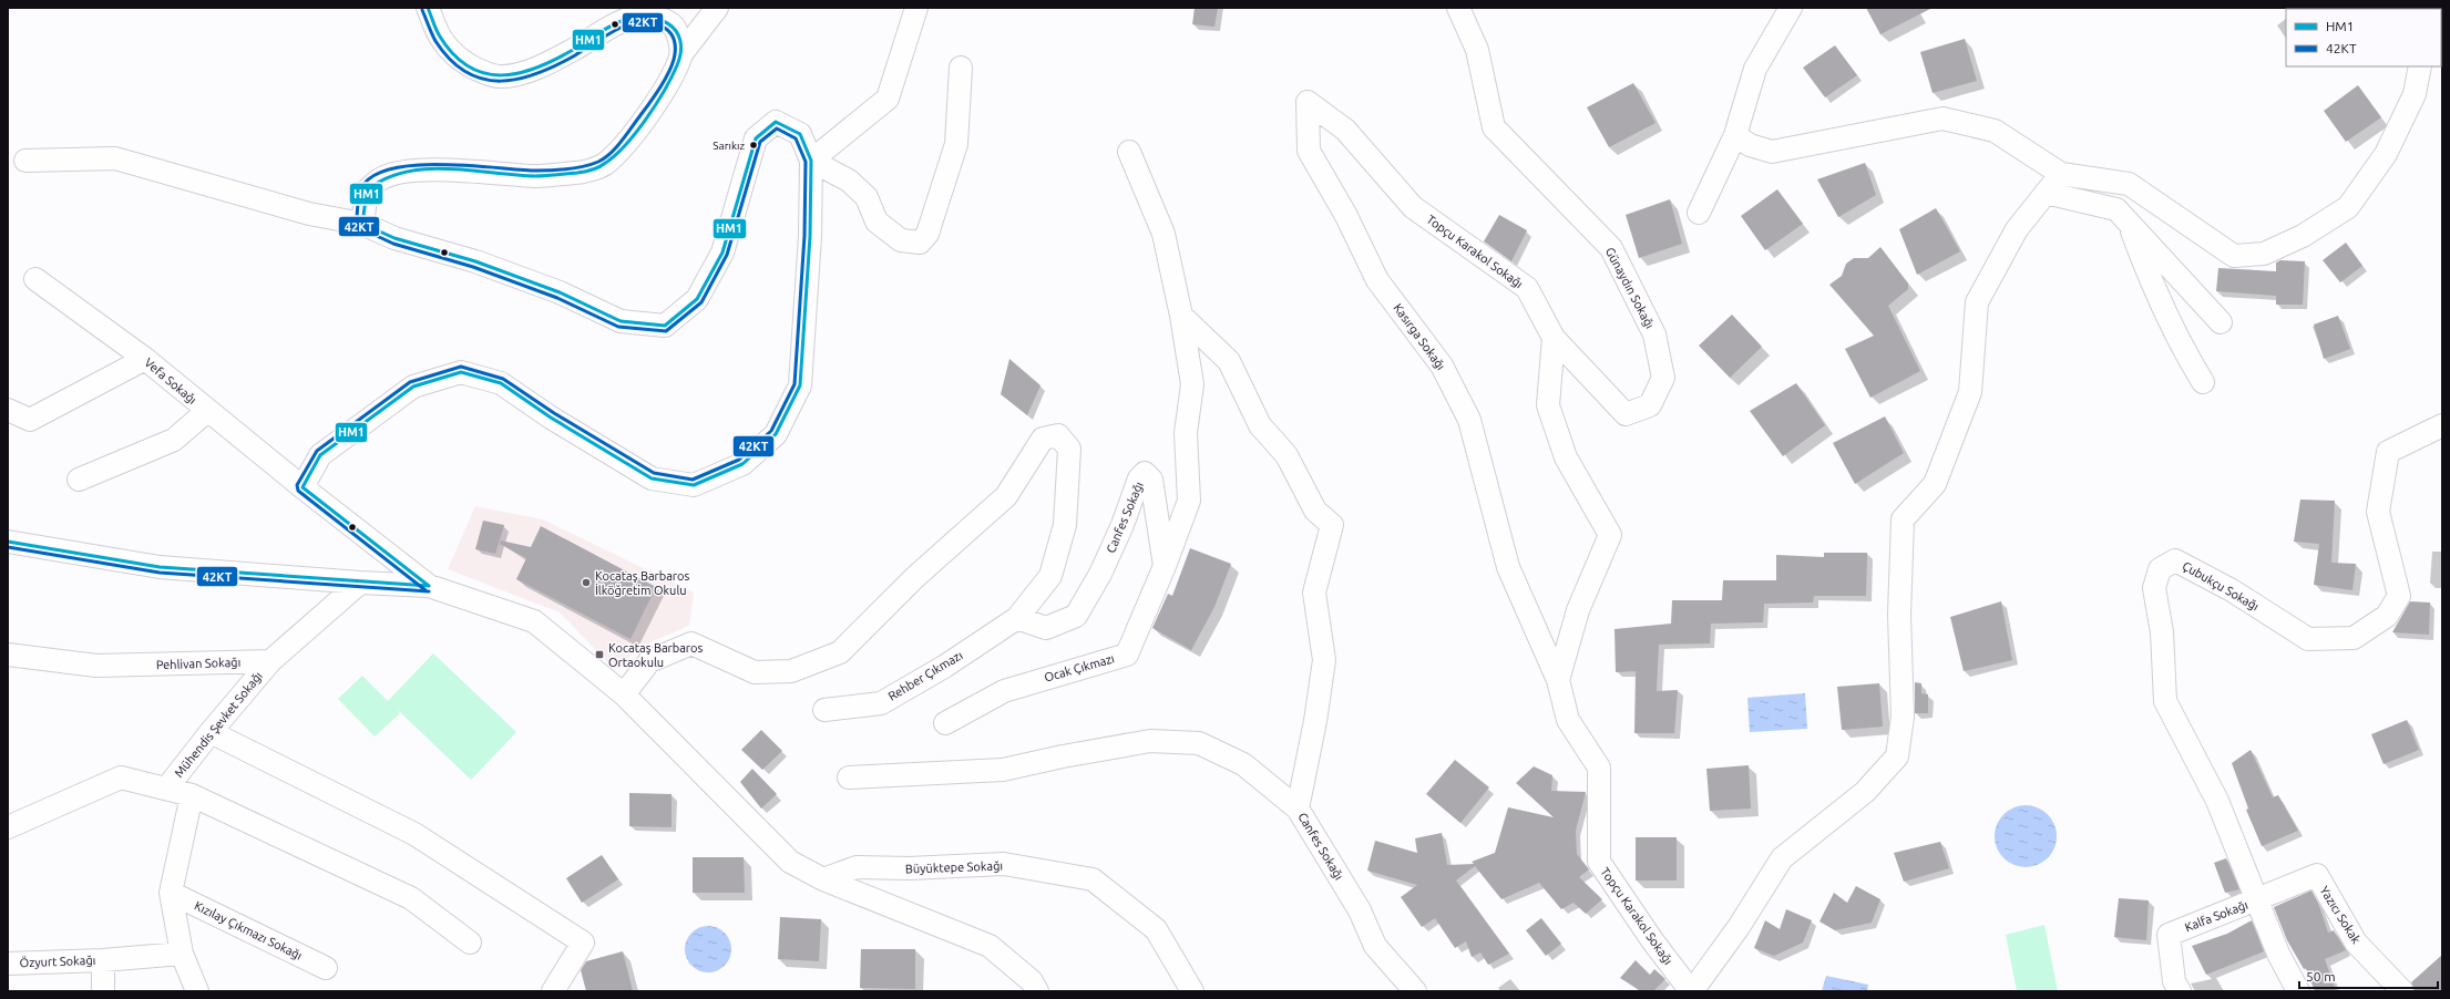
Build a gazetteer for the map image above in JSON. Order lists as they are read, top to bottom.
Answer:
{
  "streets": {
    "street": [
      "Topçu Karakol Sokağı",
      "Günaydın Sokağı",
      "Kasırga Sokağı",
      "Vefa Sokağı",
      "Canfes Sokağı",
      "Çubukçu Sokağı",
      "Pehlivan Sokağı",
      "Ocak Çıkmazı",
      "Rehber Çıkmazı",
      "Mühendis Şevket Sokağı",
      "Büyüktepe Sokağı",
      "Yazıcı Sokak",
      "Kalfa Sokağı",
      "Kızılay Çıkmazı Sokağı",
      "Özyurt Sokağı"
    ]
  },
  "crossings": [
    ["Topçu Karakol Sokağı", "Günaydın Sokağı"],
    ["Topçu Karakol Sokağı", "Kasırga Sokağı"],
    ["Canfes Sokağı", "Ocak Çıkmazı"],
    ["Canfes Sokağı", "Rehber Çıkmazı"],
    ["Çubukçu Sokağı", "Kalfa Sokağı"],
    ["Pehlivan Sokağı", "Mühendis Şevket Sokağı"],
    ["Yazıcı Sokak", "Kalfa Sokağı"]
  ],
  "places": {
    "other": ["Sarıkız", "Kocataş Barbaros İlköğretim Okulu"],
    "transit": ["Kocataş Barbaros Ortaokulu"]
  },
  "lines": ["transit line HM1", "transit line 42KT"],
  "legend": ["HM1", "42KT"],
  "scale_bar": "50 m"
}
